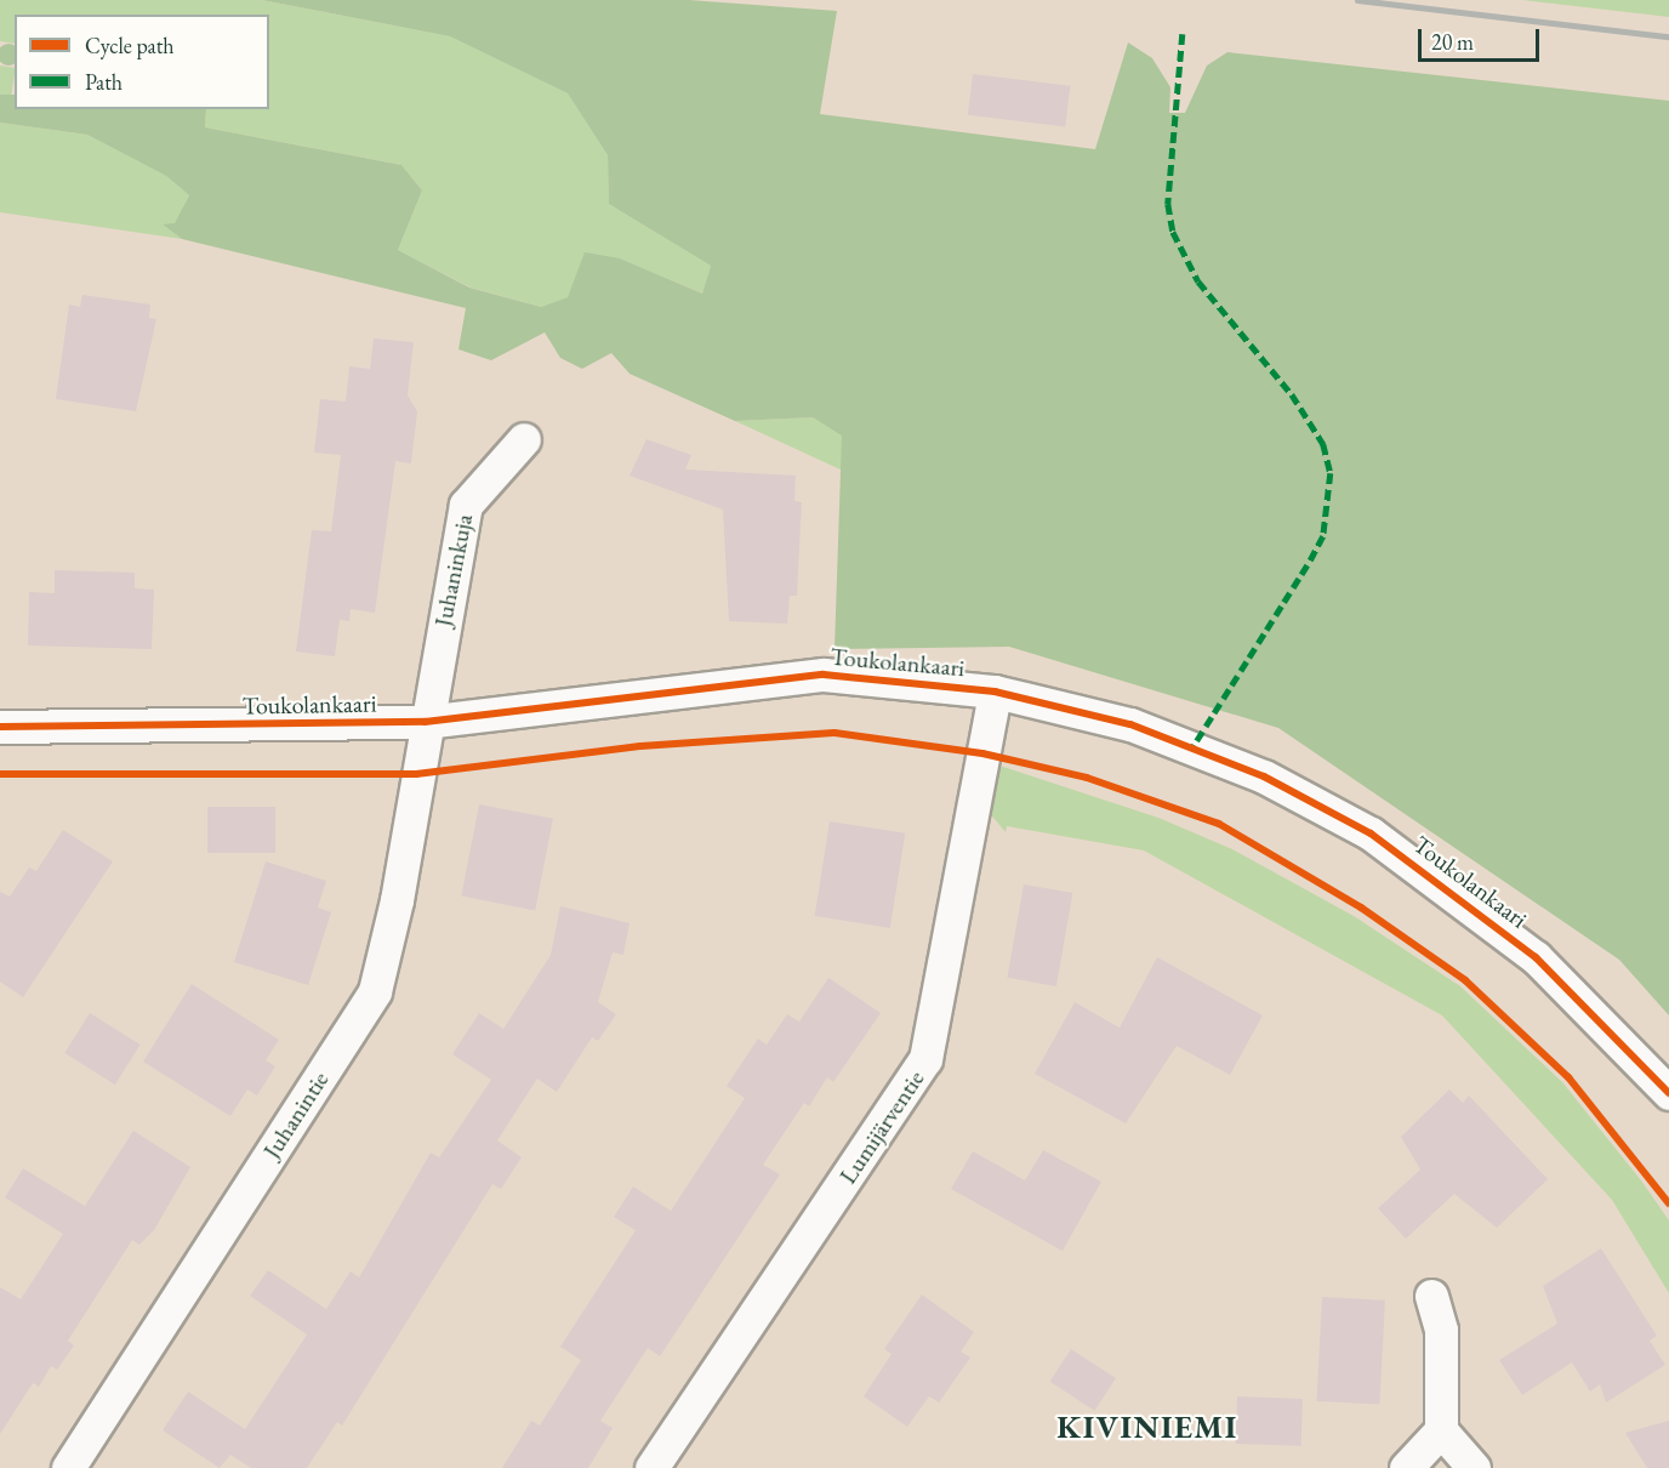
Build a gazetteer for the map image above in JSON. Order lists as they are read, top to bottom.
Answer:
{
  "streets": {
    "street": [
      "Juhaninkuja",
      "Toukolankaari",
      "Juhanintie",
      "Lumijärventie"
    ]
  },
  "crossings": [
    ["Juhaninkuja", "Toukolankaari"],
    ["Juhaninkuja", "Juhanintie"],
    ["Toukolankaari", "Juhanintie"],
    ["Toukolankaari", "Lumijärventie"]
  ],
  "districts": ["KIVINIEMI"],
  "legend": ["Cycle path", "Path"],
  "scale_bar": "20 m"
}
